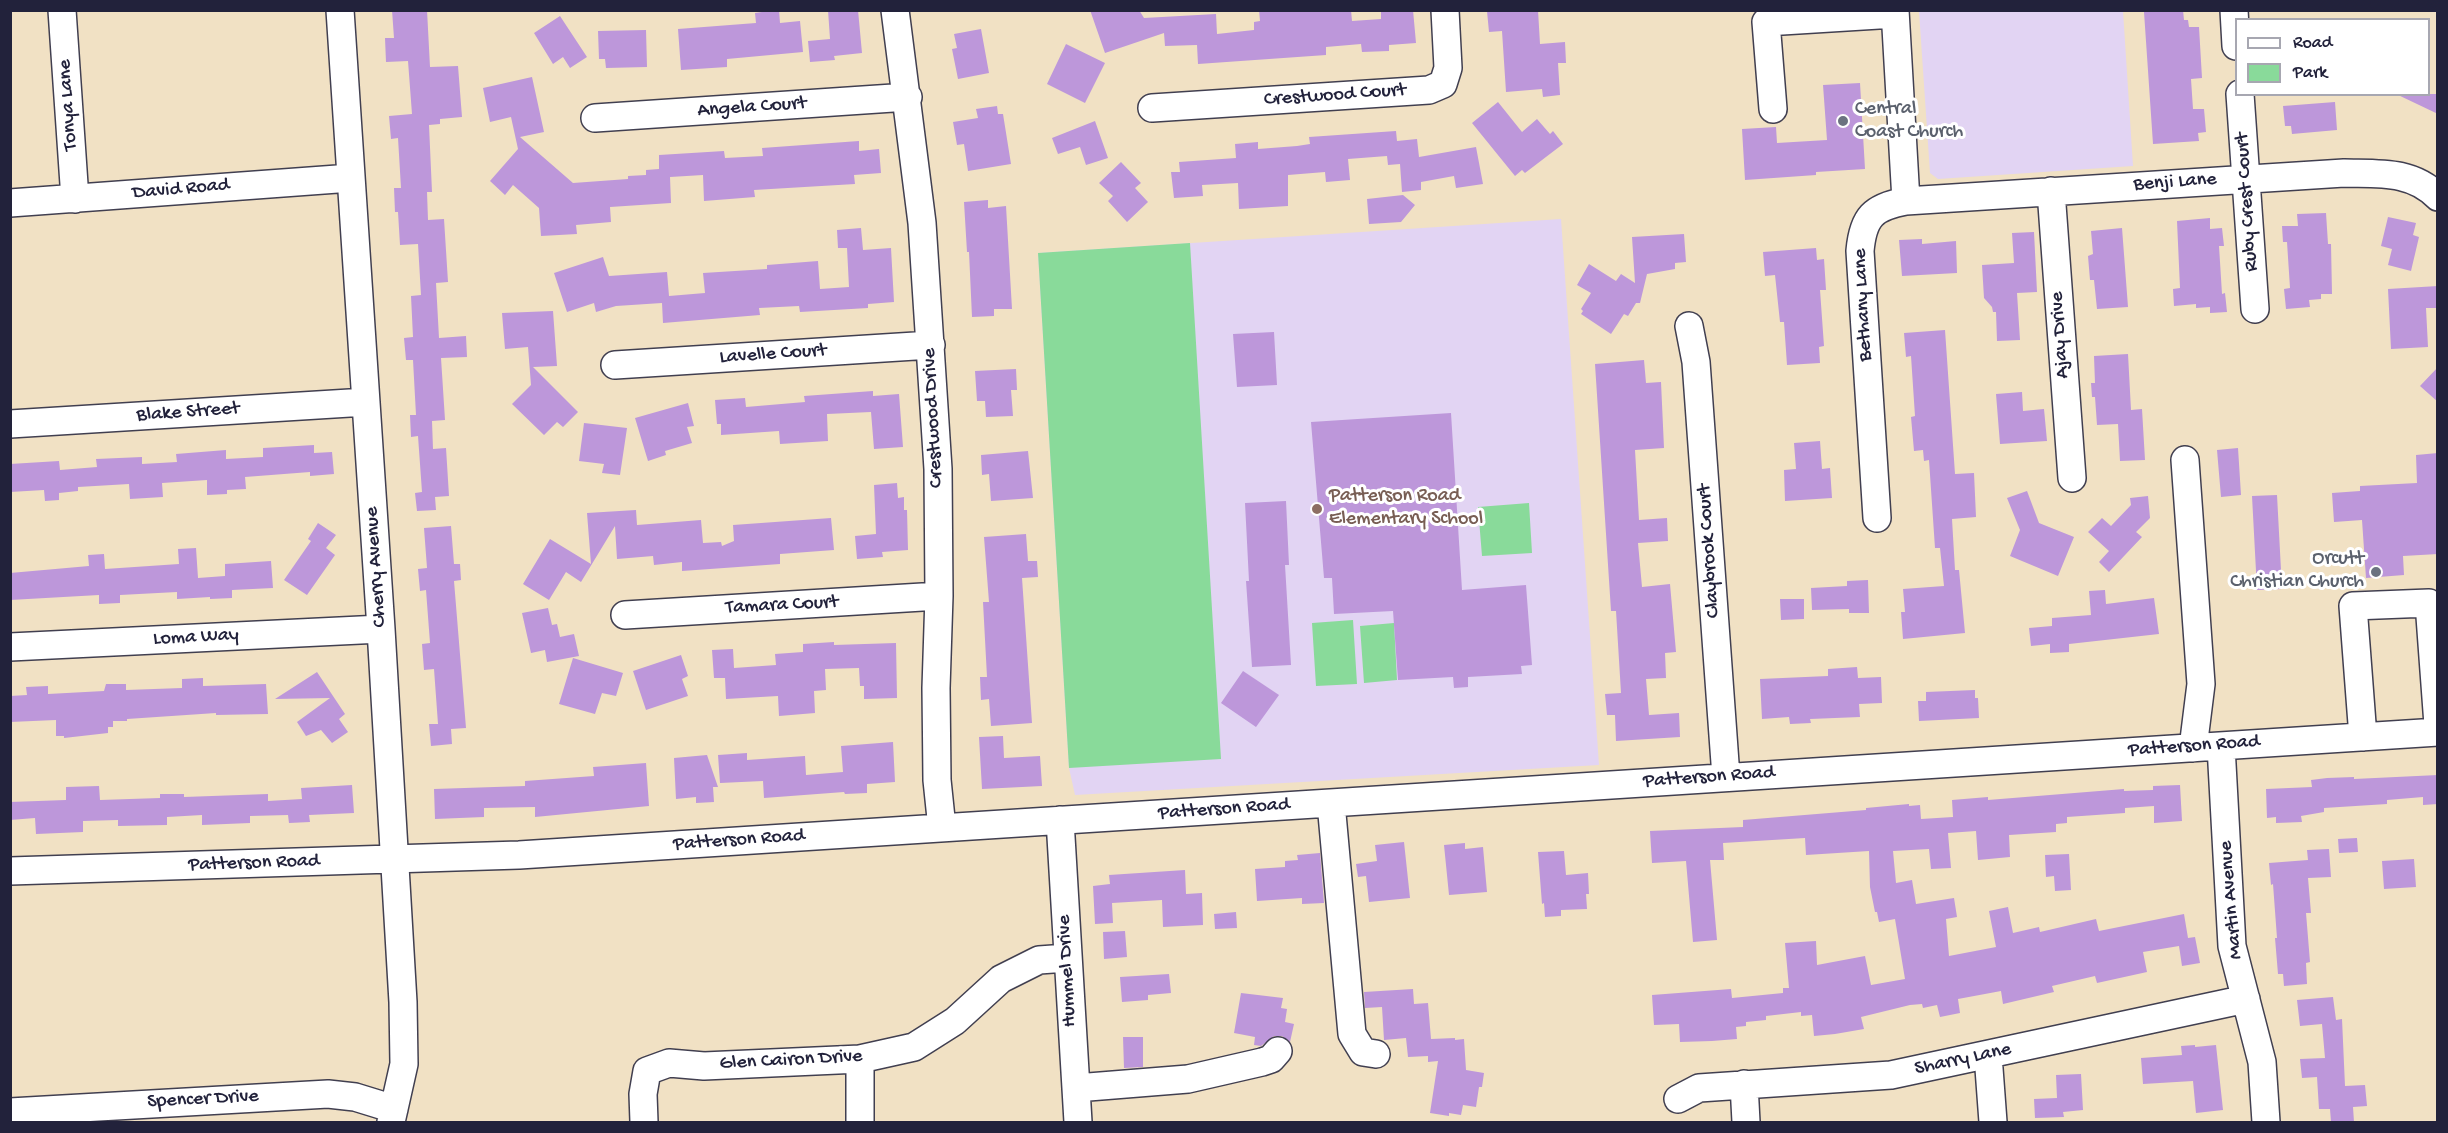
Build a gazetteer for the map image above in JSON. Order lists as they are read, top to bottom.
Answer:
{
  "streets": {
    "street": [
      "Crestwood Court",
      "Tonya Lane",
      "Angela Court",
      "Benji Lane",
      "David Road",
      "Ruby Crest Court",
      "Bethany Lane",
      "Ajay Drive",
      "Lavelle Court",
      "Blake Street",
      "Crestwood Drive",
      "Claybrook Court",
      "Cherry Avenue",
      "Tamara Court",
      "Loma Way",
      "Patterson Road",
      "Martin Avenue",
      "Hummel Drive",
      "Sharry Lane",
      "Glen Cairon Drive",
      "Spencer Drive"
    ]
  },
  "crossings": [
    ["Tonya Lane", "David Road"],
    ["Angela Court", "Crestwood Drive"],
    ["Benji Lane", "Ruby Crest Court"],
    ["Benji Lane", "Bethany Lane"],
    ["Benji Lane", "Ajay Drive"],
    ["David Road", "Cherry Avenue"],
    ["Lavelle Court", "Crestwood Drive"],
    ["Blake Street", "Cherry Avenue"],
    ["Crestwood Drive", "Tamara Court"],
    ["Crestwood Drive", "Patterson Road"],
    ["Claybrook Court", "Patterson Road"],
    ["Cherry Avenue", "Loma Way"],
    ["Cherry Avenue", "Patterson Road"],
    ["Cherry Avenue", "Spencer Drive"],
    ["Patterson Road", "Martin Avenue"],
    ["Patterson Road", "Hummel Drive"],
    ["Martin Avenue", "Sharry Lane"],
    ["Hummel Drive", "Glen Cairon Drive"]
  ],
  "places": ["Central Coast Church", "Patterson Road Elementary School", "Orcutt Christian Church"],
  "legend": ["Road", "Park"]
}
